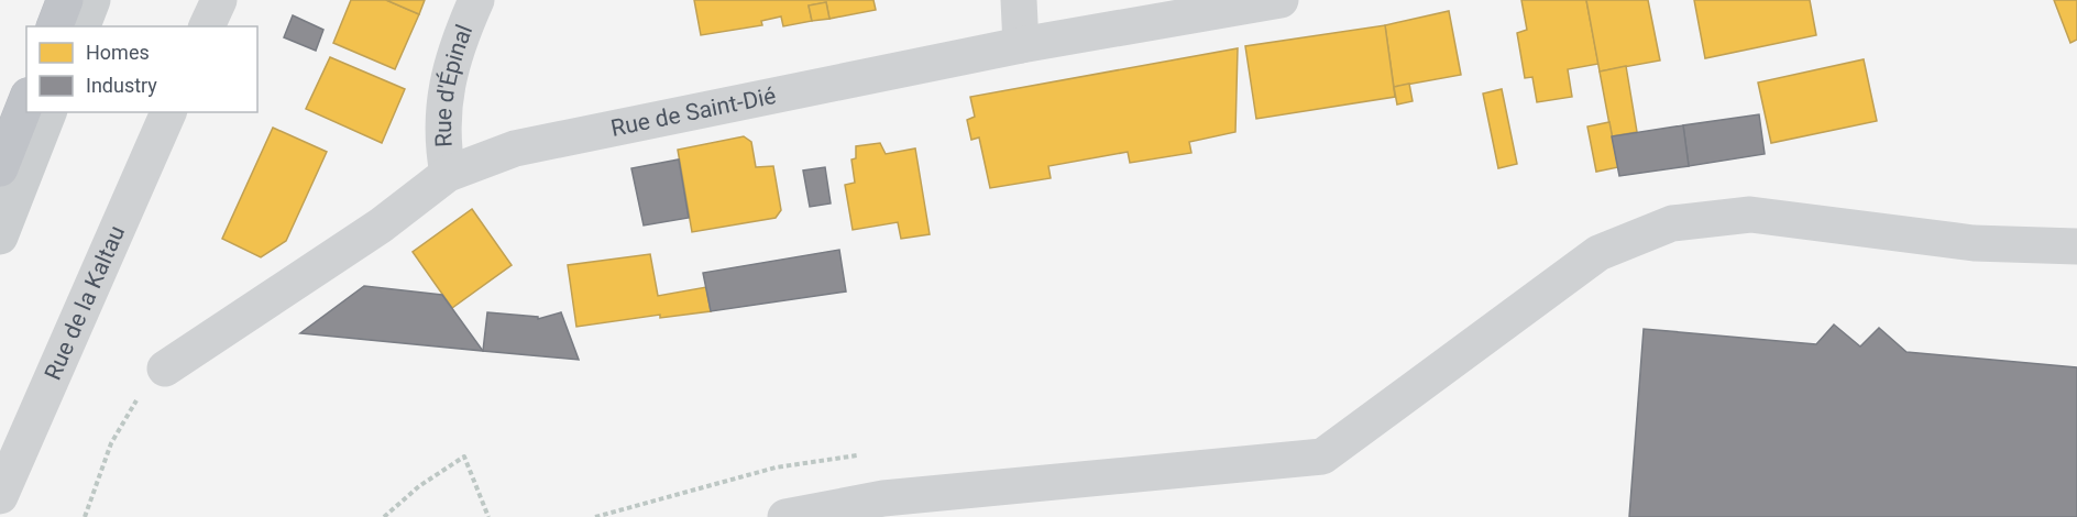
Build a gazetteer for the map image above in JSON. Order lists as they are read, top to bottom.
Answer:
{
  "streets": {
    "street": ["Rue d'Épinal", "Rue de Saint-Dié", "Rue de la Kaltau"]
  },
  "crossings": [
    ["Rue d'Épinal", "Rue de Saint-Dié"]
  ],
  "legend": ["Homes", "Industry"]
}
